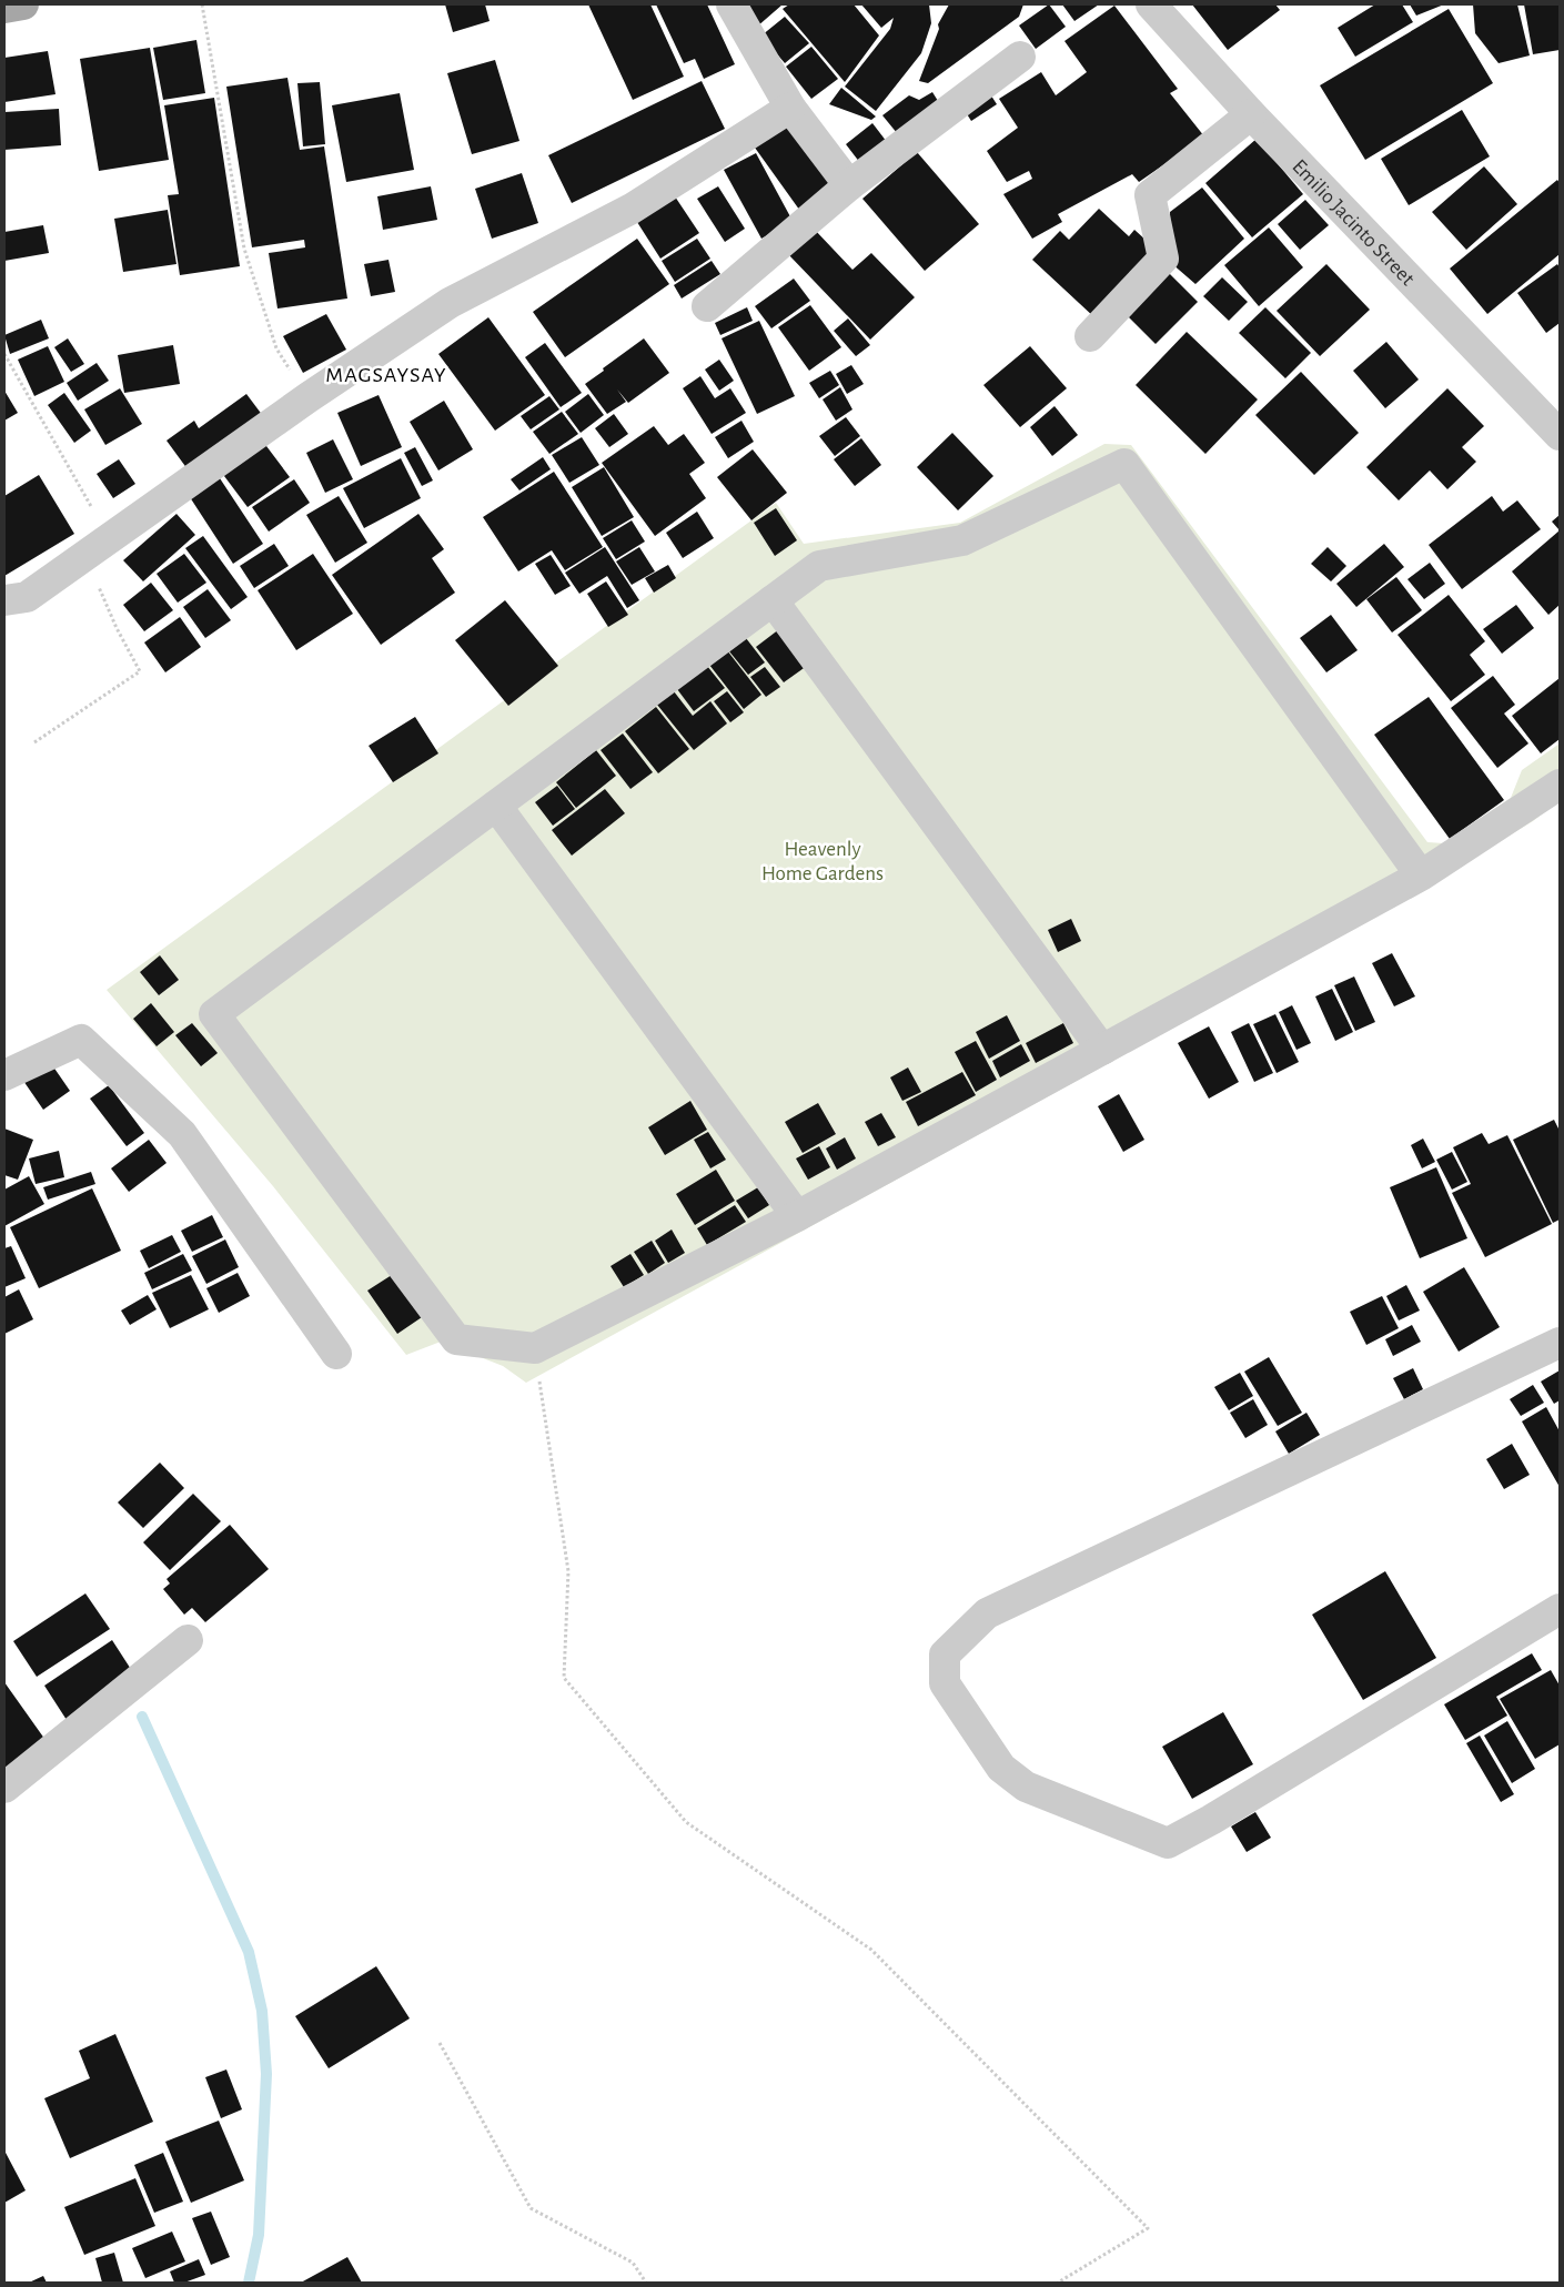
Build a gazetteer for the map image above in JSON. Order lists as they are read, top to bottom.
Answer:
{
  "streets": {
    "street": ["Emilio Jacinto Street"]
  },
  "districts": ["MAGSAYSAY"],
  "parks": ["Heavenly Home Gardens"]
}
